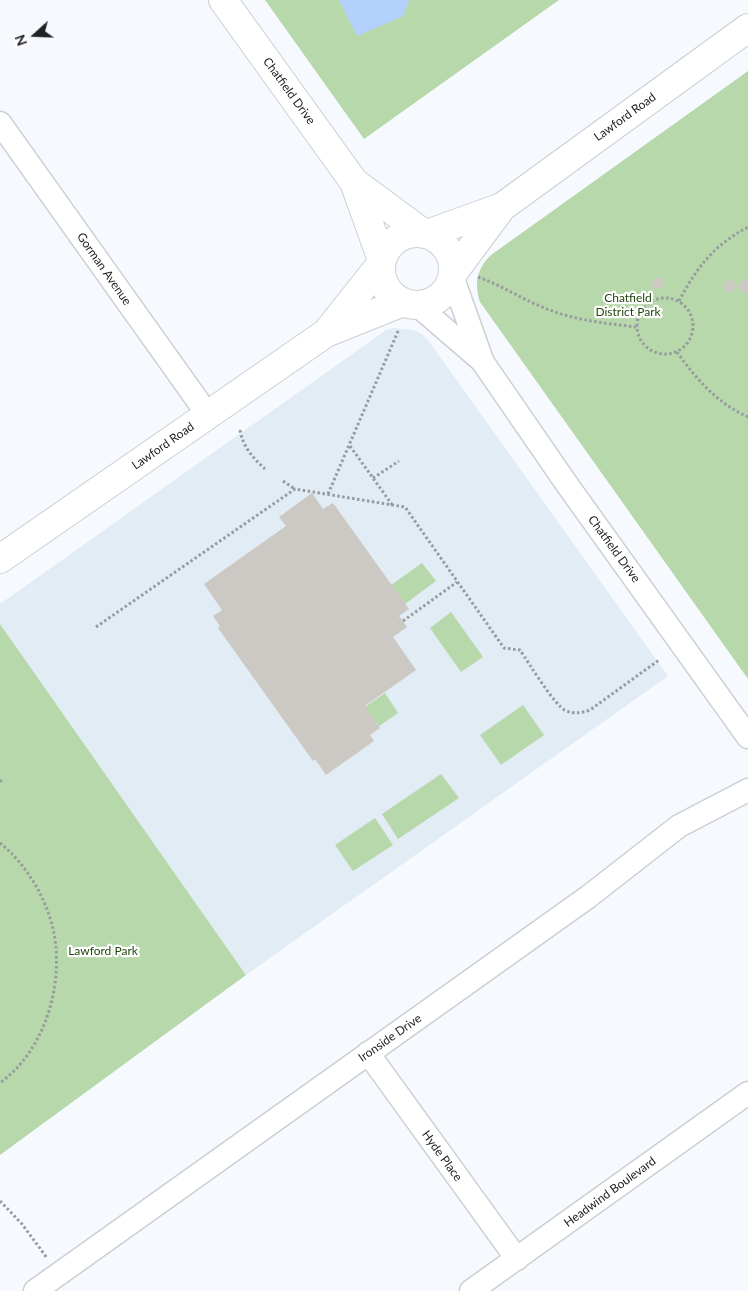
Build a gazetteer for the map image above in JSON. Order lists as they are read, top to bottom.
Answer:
{
  "streets": {
    "street": [
      "Chatfield Drive",
      "Lawford Road",
      "Gorman Avenue",
      "Ironside Drive",
      "Hyde Place",
      "Headwind Boulevard"
    ]
  },
  "crossings": [
    ["Chatfield Drive", "Lawford Road"],
    ["Lawford Road", "Gorman Avenue"],
    ["Ironside Drive", "Hyde Place"],
    ["Hyde Place", "Headwind Boulevard"]
  ],
  "parks": ["Chatfield District Park", "Lawford Park"],
  "north": "left"
}
